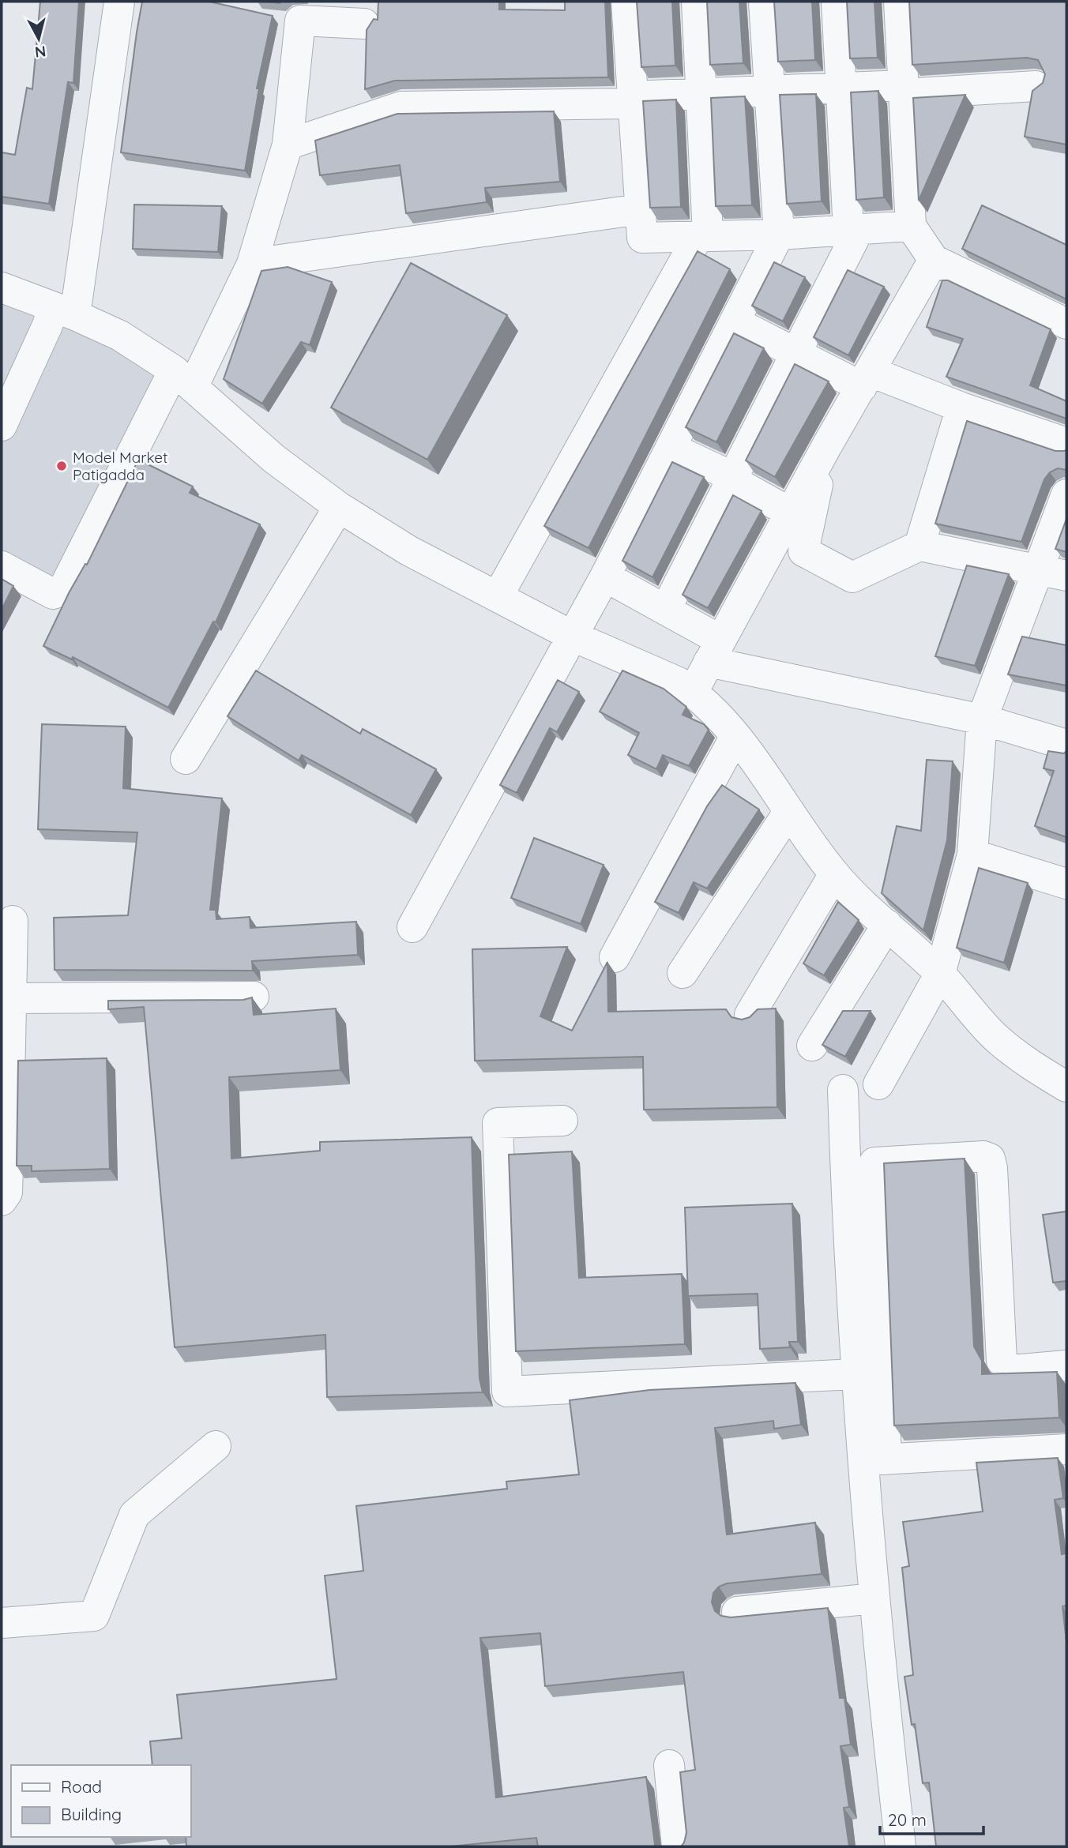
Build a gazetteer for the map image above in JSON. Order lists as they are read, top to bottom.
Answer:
{
  "places": ["Model Market Patigadda"],
  "legend": ["Road", "Building"],
  "scale_bar": "20 m",
  "north": "bottom"
}
